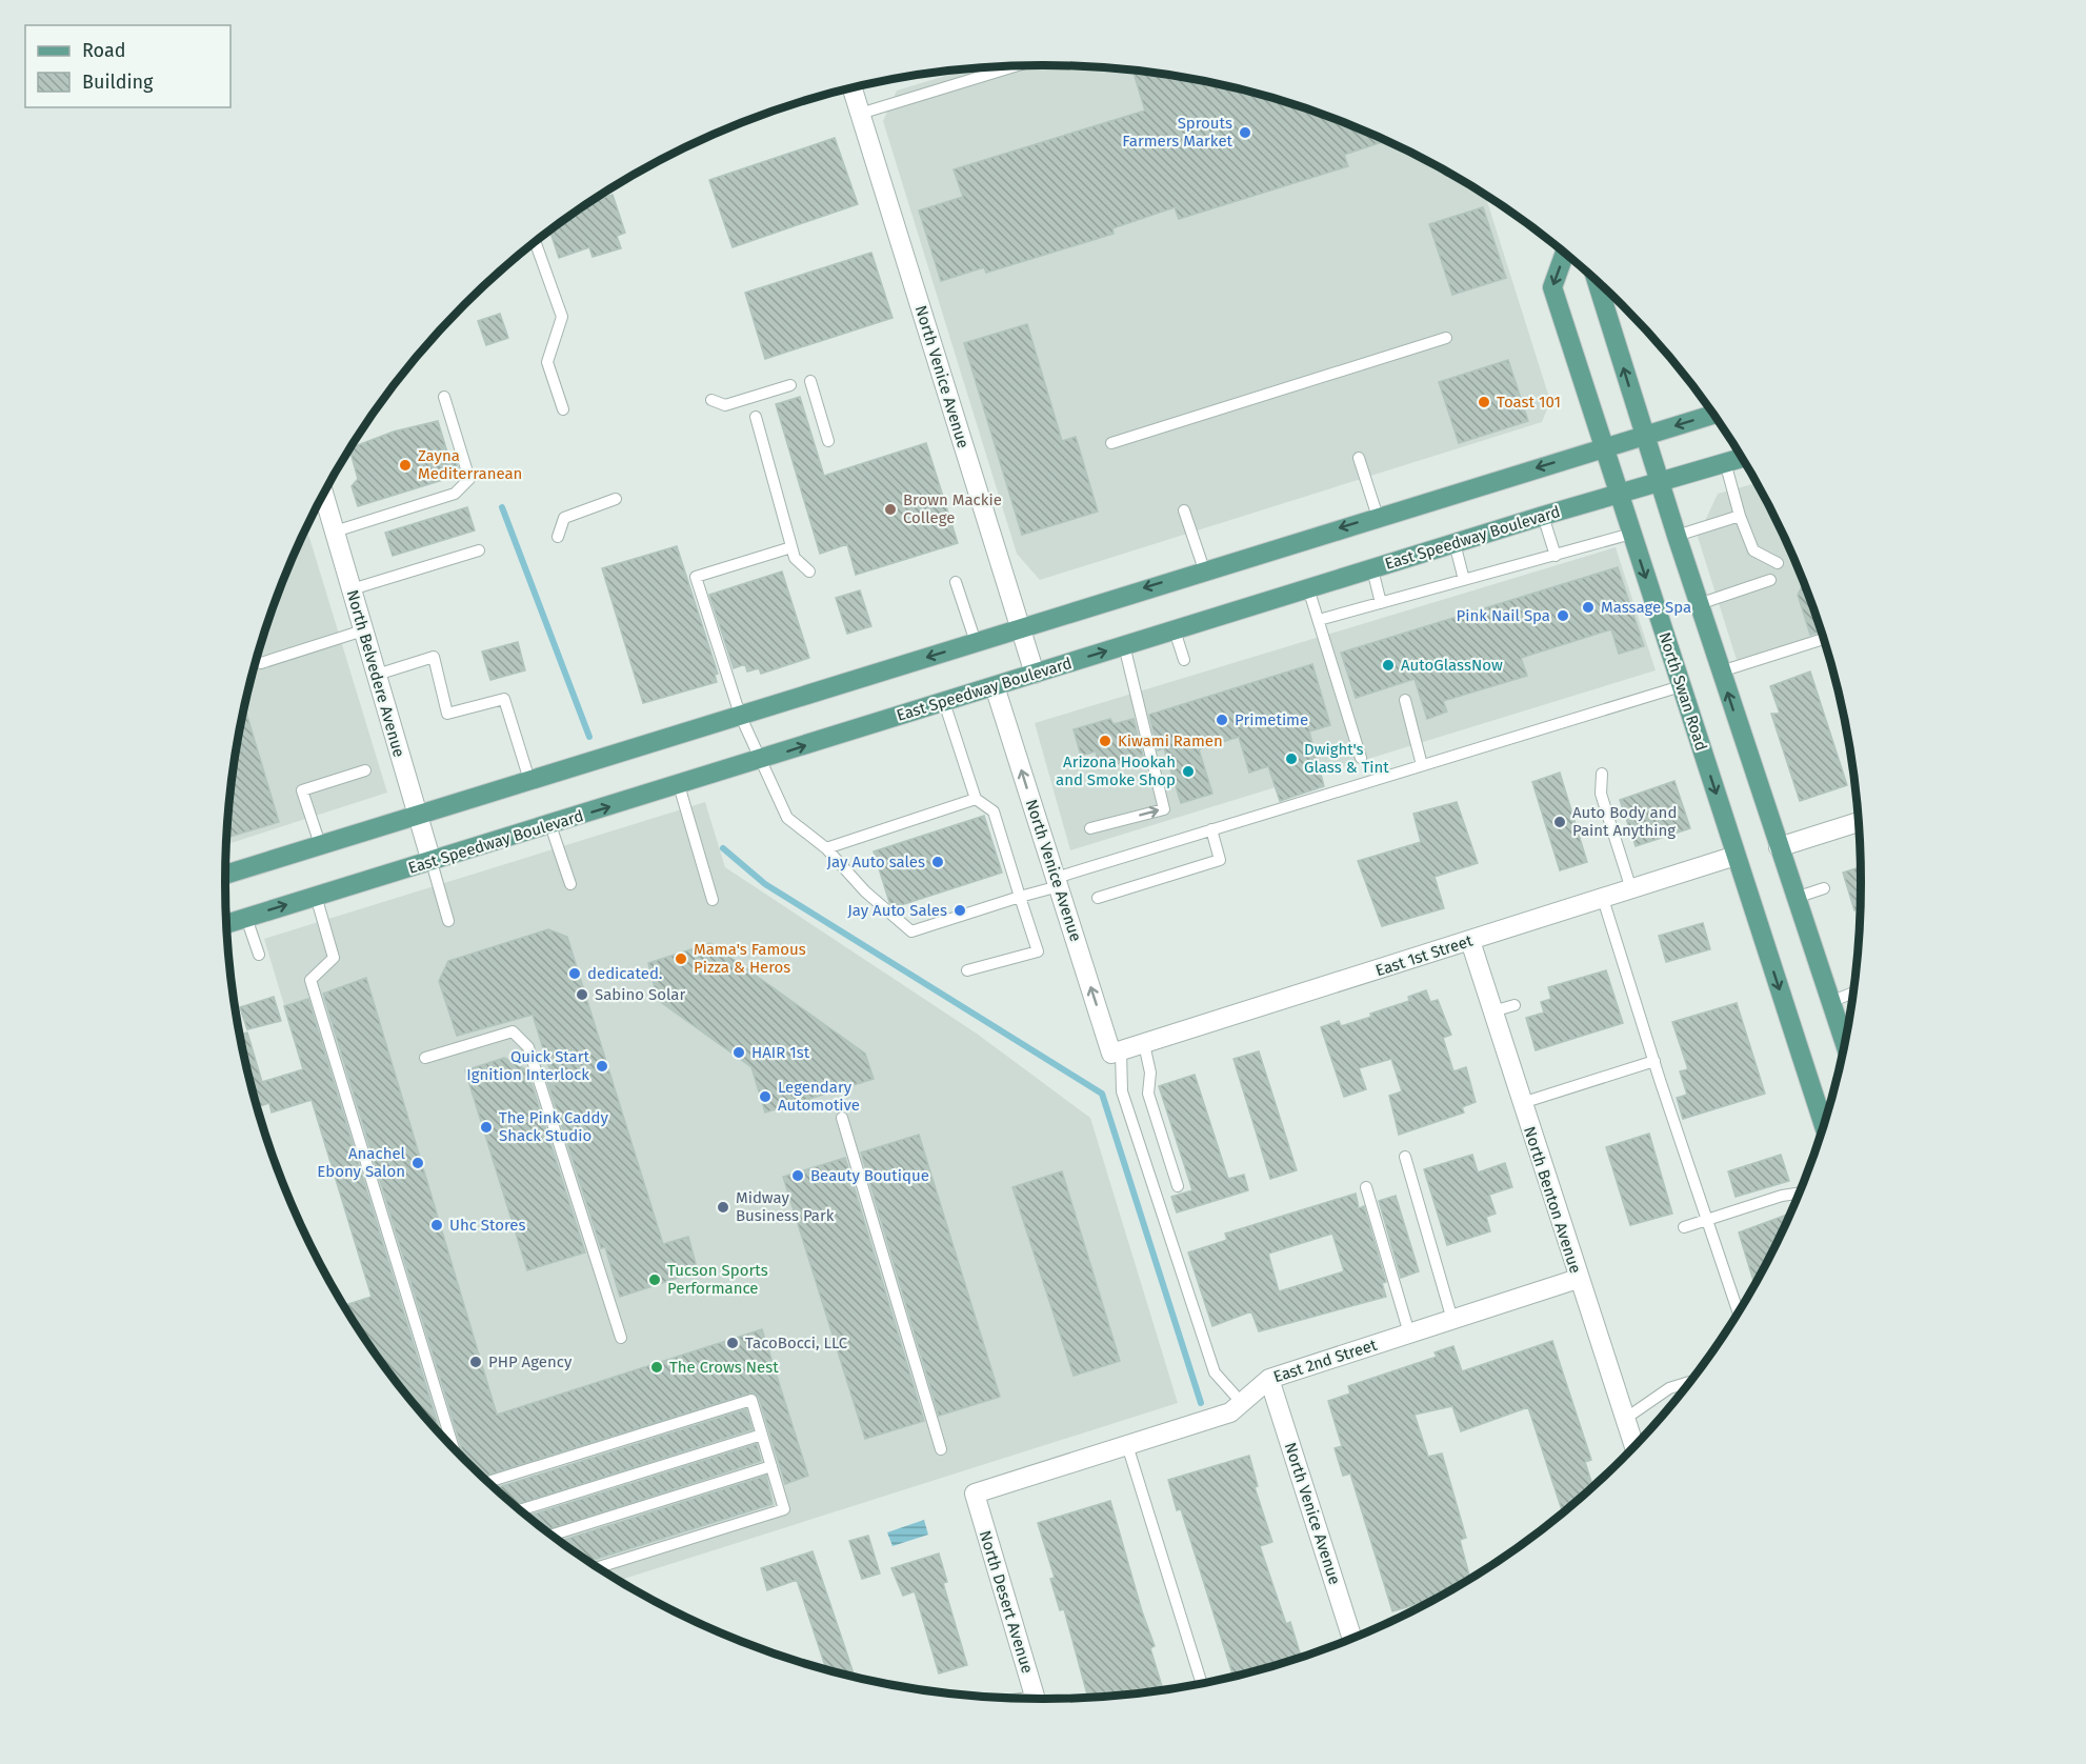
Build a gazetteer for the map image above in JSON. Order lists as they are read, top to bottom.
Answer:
{
  "streets": {
    "main road": ["East Speedway Boulevard", "North Swan Road"],
    "street": [
      "North Venice Avenue",
      "North Belvedere Avenue",
      "East 1st Street",
      "North Benton Avenue",
      "East 2nd Street",
      "North Desert Avenue"
    ]
  },
  "crossings": [
    ["North Venice Avenue", "East Speedway Boulevard"],
    ["North Venice Avenue", "East 1st Street"],
    ["North Venice Avenue", "East 2nd Street"],
    ["East Speedway Boulevard", "North Belvedere Avenue"],
    ["East Speedway Boulevard", "North Swan Road"],
    ["North Swan Road", "East 1st Street"],
    ["East 1st Street", "North Benton Avenue"],
    ["North Benton Avenue", "East 2nd Street"],
    ["East 2nd Street", "North Desert Avenue"]
  ],
  "places": [
    "Sprouts Farmers Market",
    "Toast 101",
    "Zayna Mediterranean",
    "Brown Mackie College",
    "Massage Spa",
    "Pink Nail Spa",
    "AutoGlassNow",
    "Primetime",
    "Kiwami Ramen",
    "Dwight's Glass & Tint",
    "Arizona Hookah and Smoke Shop",
    "Auto Body and Paint Anything",
    "Jay Auto sales",
    "Jay Auto Sales",
    "Mama's Famous Pizza & Heros",
    "dedicated.",
    "Sabino Solar",
    "HAIR 1st",
    "Quick Start Ignition Interlock",
    "Legendary Automotive",
    "The Pink Caddy Shack Studio",
    "Anachel Ebony Salon",
    "Beauty Boutique",
    "Midway Business Park",
    "Uhc Stores",
    "Tucson Sports Performance",
    "TacoBocci, LLC",
    "PHP Agency",
    "The Crows Nest"
  ],
  "legend": ["Road", "Building"]
}
